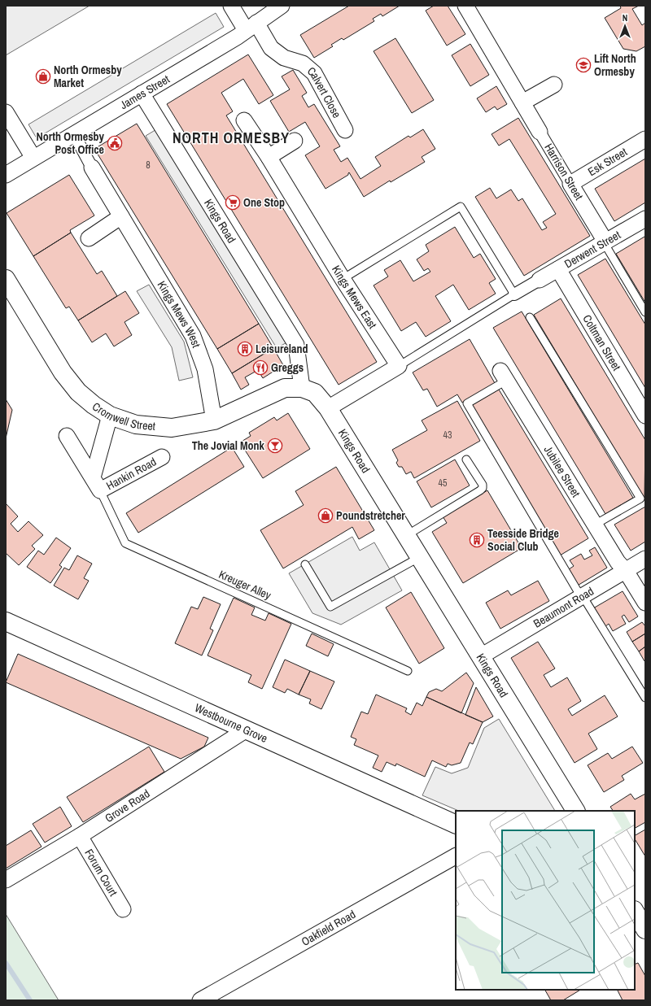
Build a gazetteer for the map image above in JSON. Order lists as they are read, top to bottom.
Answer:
{
  "streets": {
    "street": [
      "James Street",
      "Calvert Close",
      "Esk Street",
      "Harrison Street",
      "Kings Road",
      "Derwent Street",
      "Kings Mews East",
      "Kings Mews West",
      "Coltman Street",
      "Cromwell Street",
      "Jubilee Street",
      "Hankin Road",
      "Beaumont Road",
      "Westbourne Grove",
      "Grove Road",
      "Forum Court",
      "Oakfield Road"
    ],
    "lane": ["Kreuger Alley"]
  },
  "crossings": [
    ["James Street", "Calvert Close"],
    ["James Street", "Kings Road"],
    ["James Street", "Kings Mews West"],
    ["Esk Street", "Harrison Street"],
    ["Harrison Street", "Derwent Street"],
    ["Kings Road", "Cromwell Street"],
    ["Kings Road", "Beaumont Road"],
    ["Derwent Street", "Coltman Street"],
    ["Kings Mews West", "Cromwell Street"],
    ["Jubilee Street", "Beaumont Road"],
    ["Hankin Road", "Kreuger Alley"],
    ["Westbourne Grove", "Grove Road"],
    ["Grove Road", "Forum Court"]
  ],
  "districts": ["NORTH ORMESBY"],
  "places": {
    "school or university": ["Lift North Ormesby"],
    "shop": ["North Ormesby Market", "Poundstretcher"],
    "public building": ["North Ormesby Post Office"],
    "supermarket": ["One Stop"],
    "building": ["Leisureland", "Teesside Bridge Social Club"],
    "restaurant": ["Greggs"],
    "bar": ["The Jovial Monk"]
  },
  "house_numbers": ["8", "43", "45"],
  "north": "top"
}
